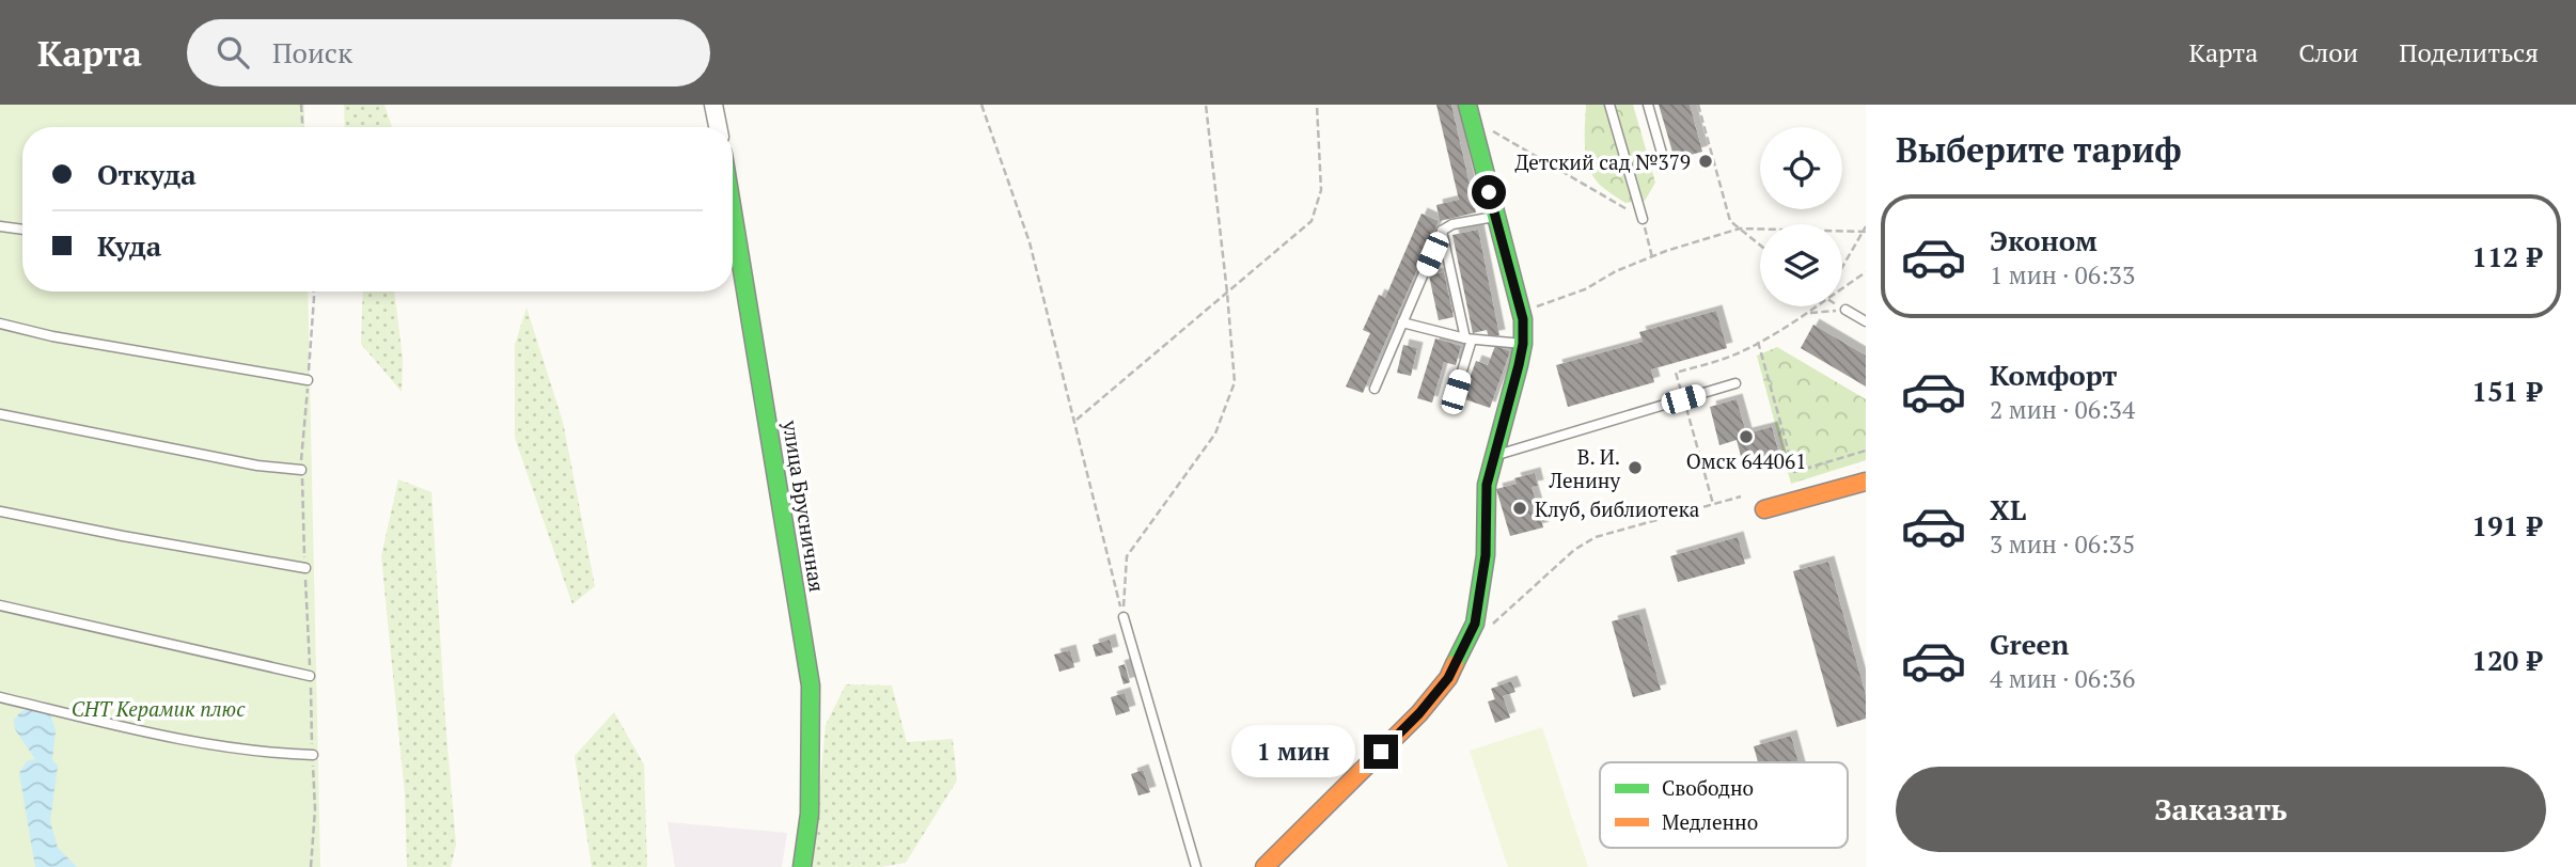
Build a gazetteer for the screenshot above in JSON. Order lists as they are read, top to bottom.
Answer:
{
  "streets": {
    "street": ["улица Брусничная"]
  },
  "parks": ["СНТ Керамик плюс"],
  "places": [
    "Детский сад №379",
    "Омск 644061",
    "В. И. Ленину",
    "Клуб, библиотека"
  ],
  "legend": ["Свободно", "Медленно"],
  "page": {
    "header": "Карта",
    "search": "Поиск",
    "nav": ["Карта", "Слои", "Поделиться"],
    "heading": "Выберите тариф",
    "banner": ["Откуда", "Куда"],
    "list": [
      {
        "name": "Эконом",
        "note": "1 мин · 06:33",
        "value": "112 ₽"
      },
      {
        "name": "Комфорт",
        "note": "2 мин · 06:34",
        "value": "151 ₽"
      },
      {
        "name": "XL",
        "note": "3 мин · 06:35",
        "value": "191 ₽"
      },
      {
        "name": "Green",
        "note": "4 мин · 06:36",
        "value": "120 ₽"
      }
    ],
    "bubble": "1 мин",
    "buttons": "Заказать"
  }
}
